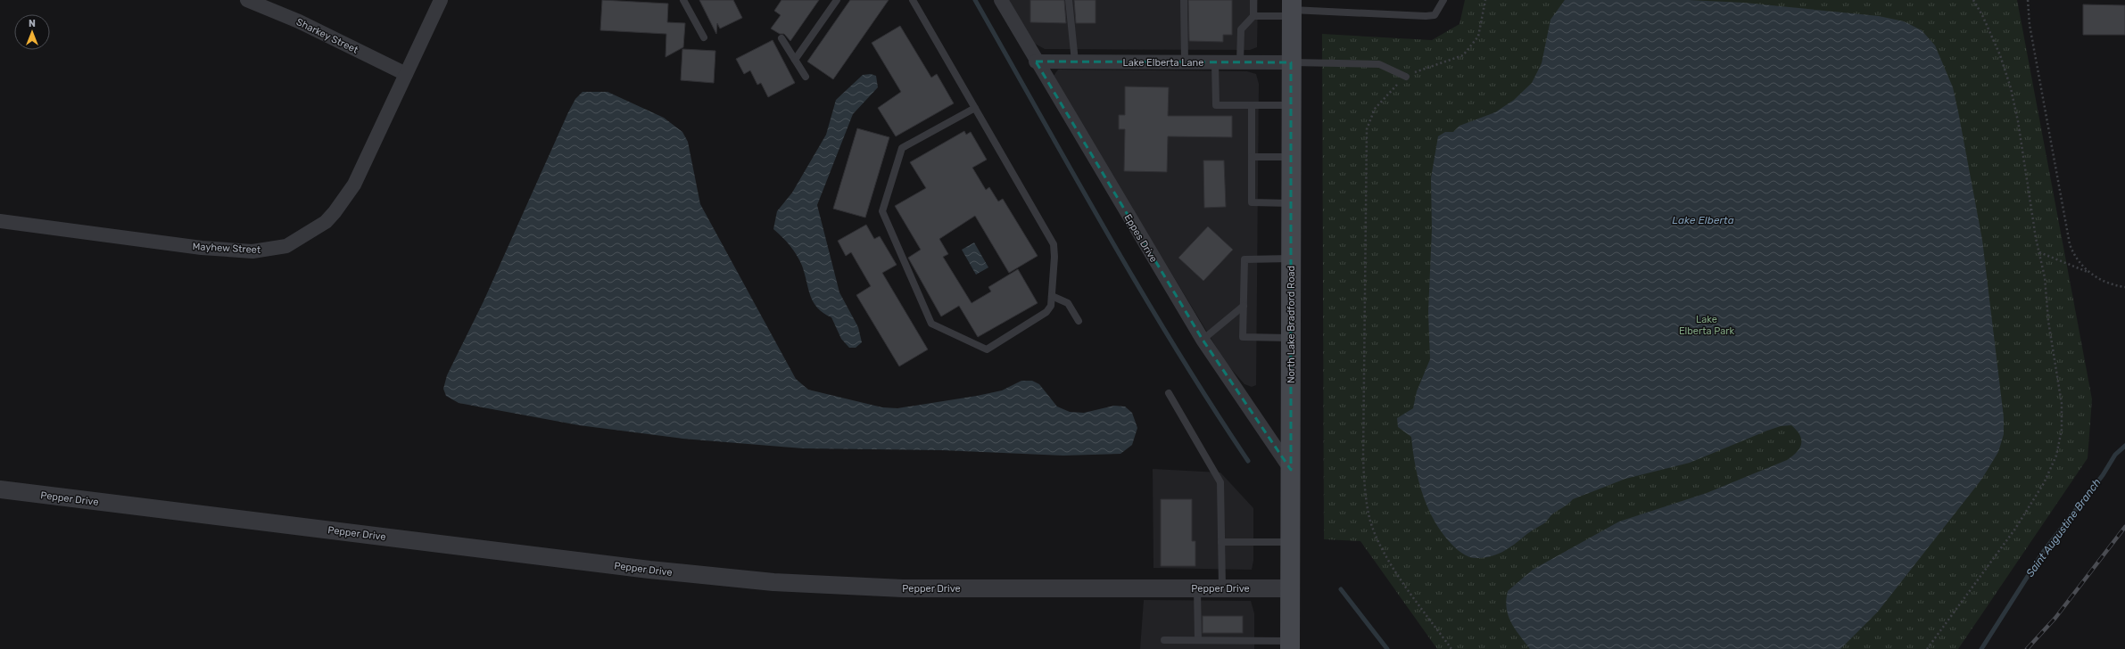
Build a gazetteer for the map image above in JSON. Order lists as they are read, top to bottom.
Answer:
{
  "streets": {
    "main road": ["North Lake Bradford Road"],
    "street": [
      "Sharkey Street",
      "Lake Elberta Lane",
      "Eppes Drive",
      "Mayhew Street",
      "Pepper Drive"
    ]
  },
  "crossings": [
    ["Sharkey Street", "Mayhew Street"],
    ["Lake Elberta Lane", "Eppes Drive"],
    ["Lake Elberta Lane", "North Lake Bradford Road"],
    ["Eppes Drive", "North Lake Bradford Road"],
    ["North Lake Bradford Road", "Pepper Drive"]
  ],
  "water": ["Lake Elberta", "Saint Augustine Branch"],
  "parks": ["Lake Elberta Park"],
  "north": "top"
}
